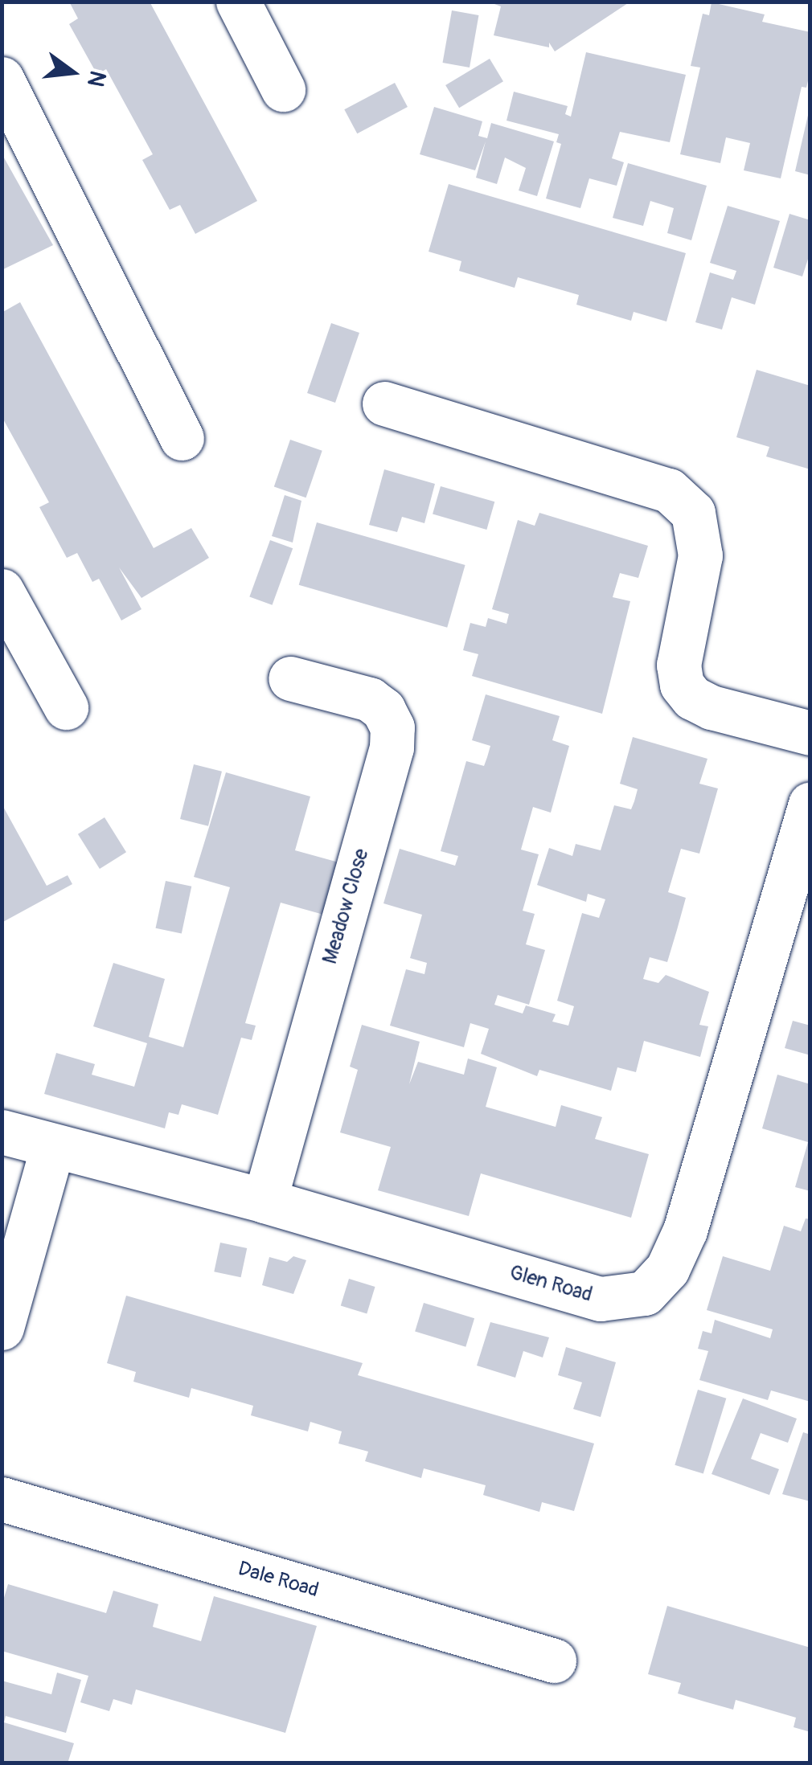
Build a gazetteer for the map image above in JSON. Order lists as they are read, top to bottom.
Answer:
{
  "streets": {
    "street": ["Meadow Close", "Glen Road", "Dale Road"]
  },
  "crossings": [
    ["Meadow Close", "Glen Road"]
  ],
  "north": "right"
}
